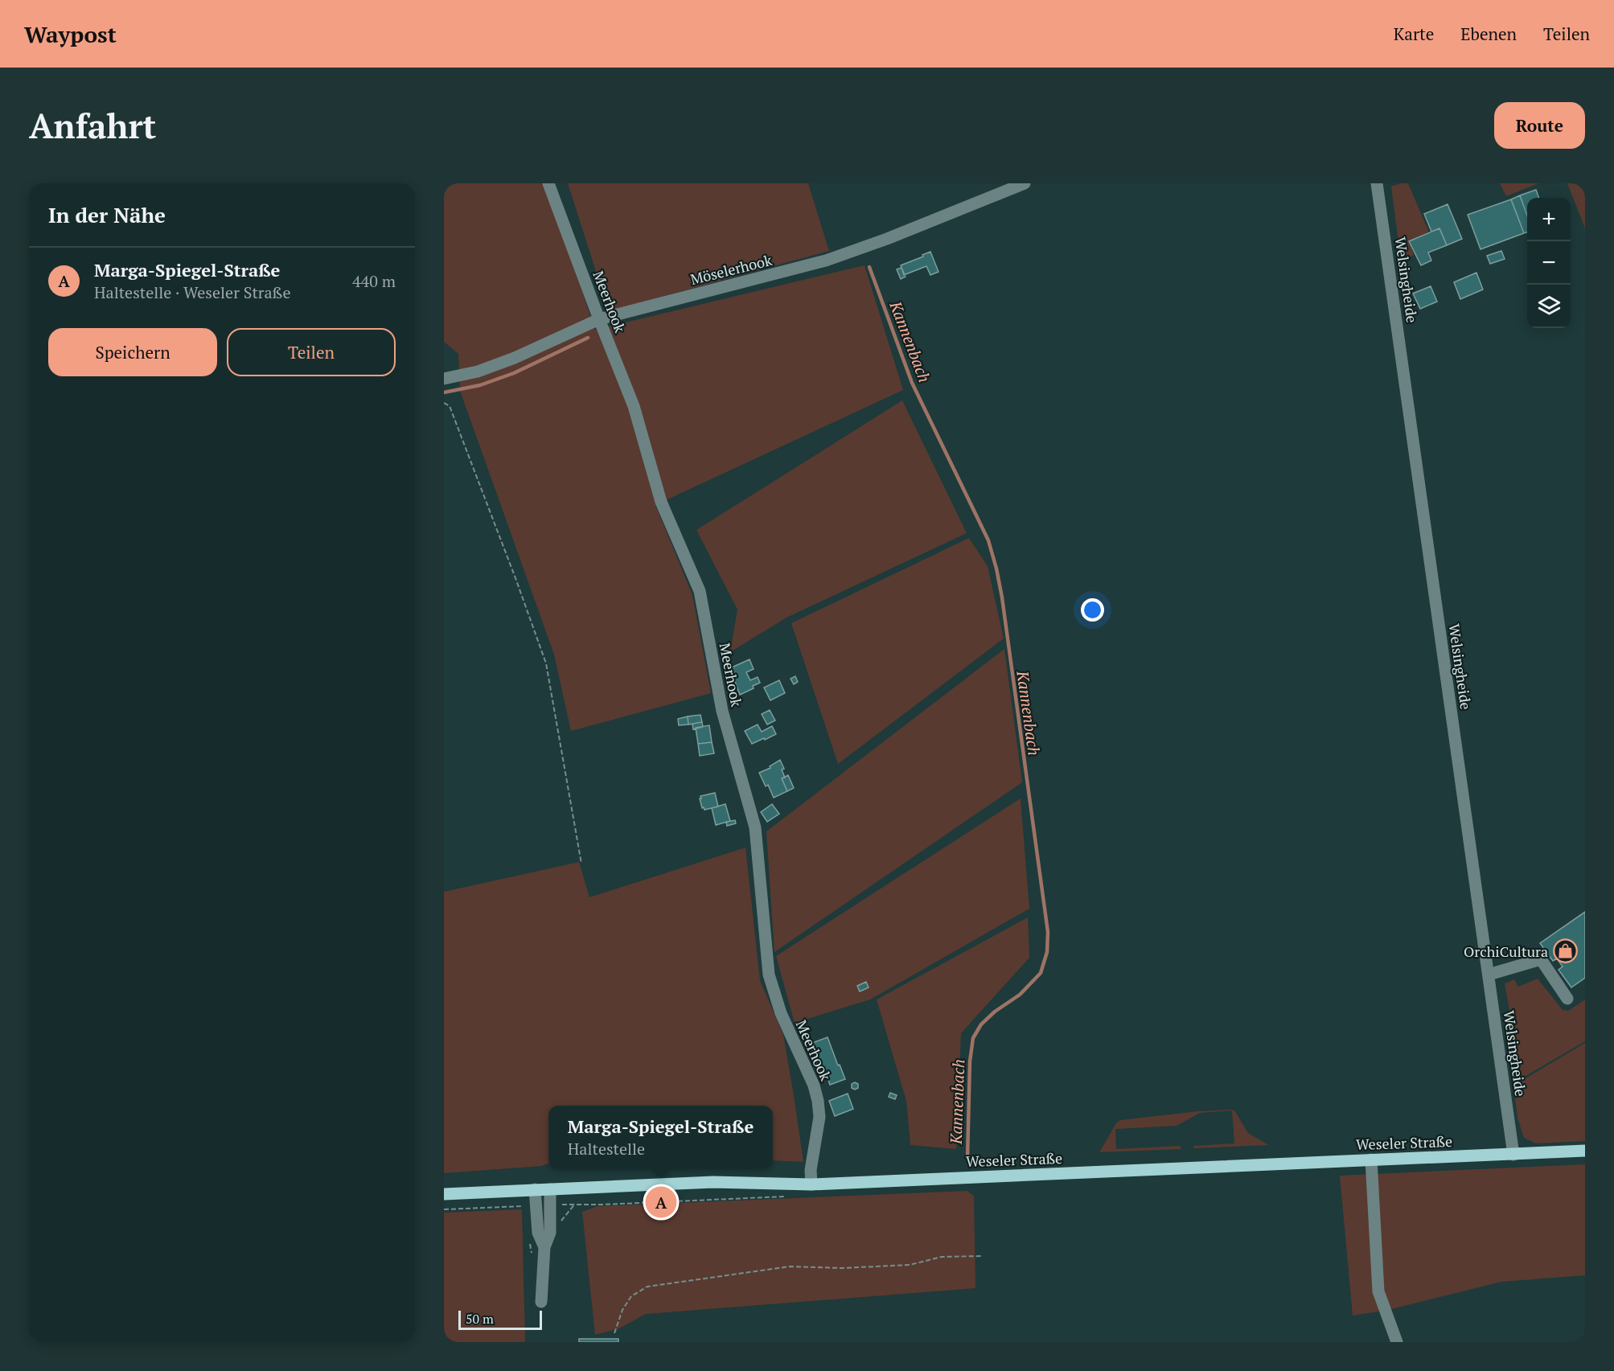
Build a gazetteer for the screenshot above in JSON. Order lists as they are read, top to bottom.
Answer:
{
  "streets": {
    "main road": ["Weseler Straße"],
    "street": ["Möselerhook", "Welsingheide", "Meerhook"]
  },
  "crossings": [
    ["Möselerhook", "Meerhook"],
    ["Welsingheide", "Weseler Straße"],
    ["Meerhook", "Weseler Straße"]
  ],
  "water": ["Kannenbach"],
  "places": {
    "shop": ["OrchiCultura"]
  },
  "scale_bar": "50 m",
  "page": {
    "header": "Waypost",
    "nav": ["Karte", "Ebenen", "Teilen"],
    "buttons": [
      "Route",
      ["Speichern", "Teilen"]
    ],
    "title": "Anfahrt",
    "heading": "In der Nähe",
    "map_buttons": ["+", "−"],
    "list": [
      {
        "mark": "A",
        "name": "Marga-Spiegel-Straße",
        "note": "Haltestelle · Weseler Straße",
        "value": "440 m"
      }
    ],
    "popup": ["Marga-Spiegel-Straße", "Haltestelle"],
    "pins": "A",
    "scale": "50 m"
  }
}
